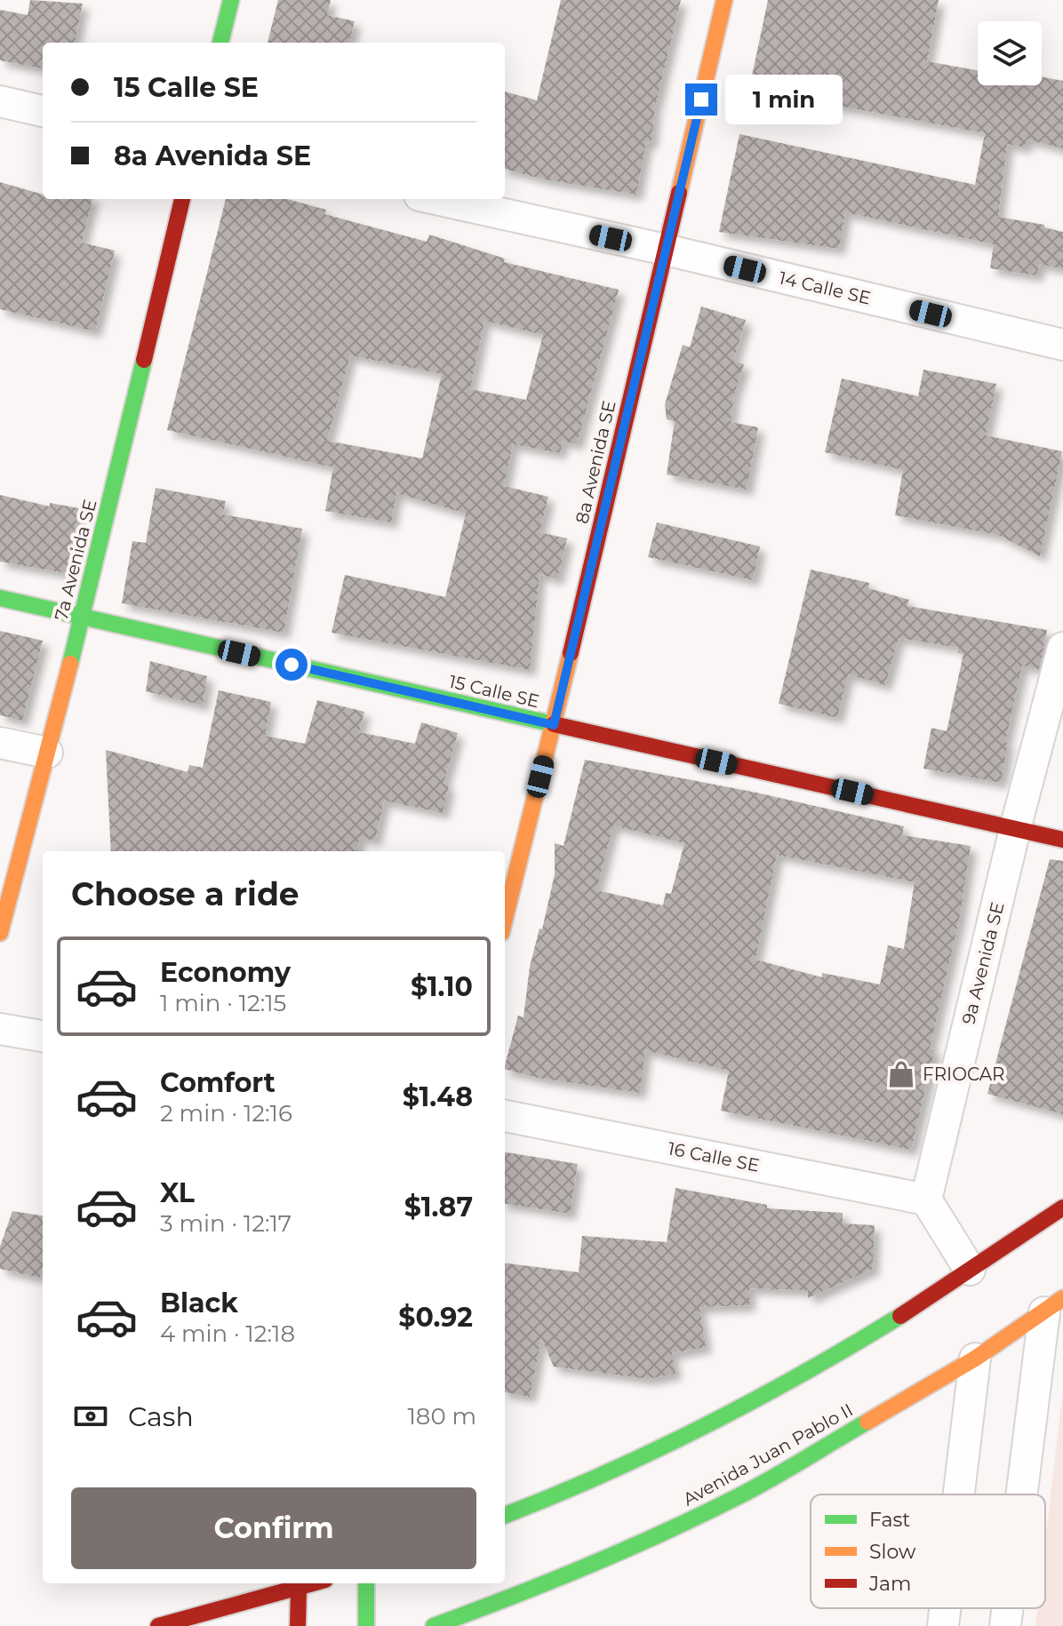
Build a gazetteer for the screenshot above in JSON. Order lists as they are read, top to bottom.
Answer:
{
  "streets": {
    "main road": [
      "8a Avenida SE",
      "7a Avenida SE",
      "15 Calle SE",
      "Avenida Juan Pablo II"
    ],
    "street": ["14 Calle SE", "9a Avenida SE", "16 Calle SE"]
  },
  "crossings": [
    ["14 Calle SE", "8a Avenida SE"],
    ["8a Avenida SE", "15 Calle SE"],
    ["7a Avenida SE", "15 Calle SE"],
    ["15 Calle SE", "9a Avenida SE"],
    ["9a Avenida SE", "16 Calle SE"]
  ],
  "places": {
    "shop": ["FRIOCAR"]
  },
  "legend": ["Fast", "Slow", "Jam"],
  "page": {
    "banner": ["15 Calle SE", "8a Avenida SE"],
    "bubble": "1 min",
    "heading": "Choose a ride",
    "list": [
      {
        "name": "Economy",
        "note": "1 min · 12:15",
        "value": "$1.10"
      },
      {
        "name": "Comfort",
        "note": "2 min · 12:16",
        "value": "$1.48"
      },
      {
        "name": "XL",
        "note": "3 min · 12:17",
        "value": "$1.87"
      },
      {
        "name": "Black",
        "note": "4 min · 12:18",
        "value": "$0.92"
      }
    ],
    "pay": ["Cash", "180 m"],
    "buttons": "Confirm"
  }
}
